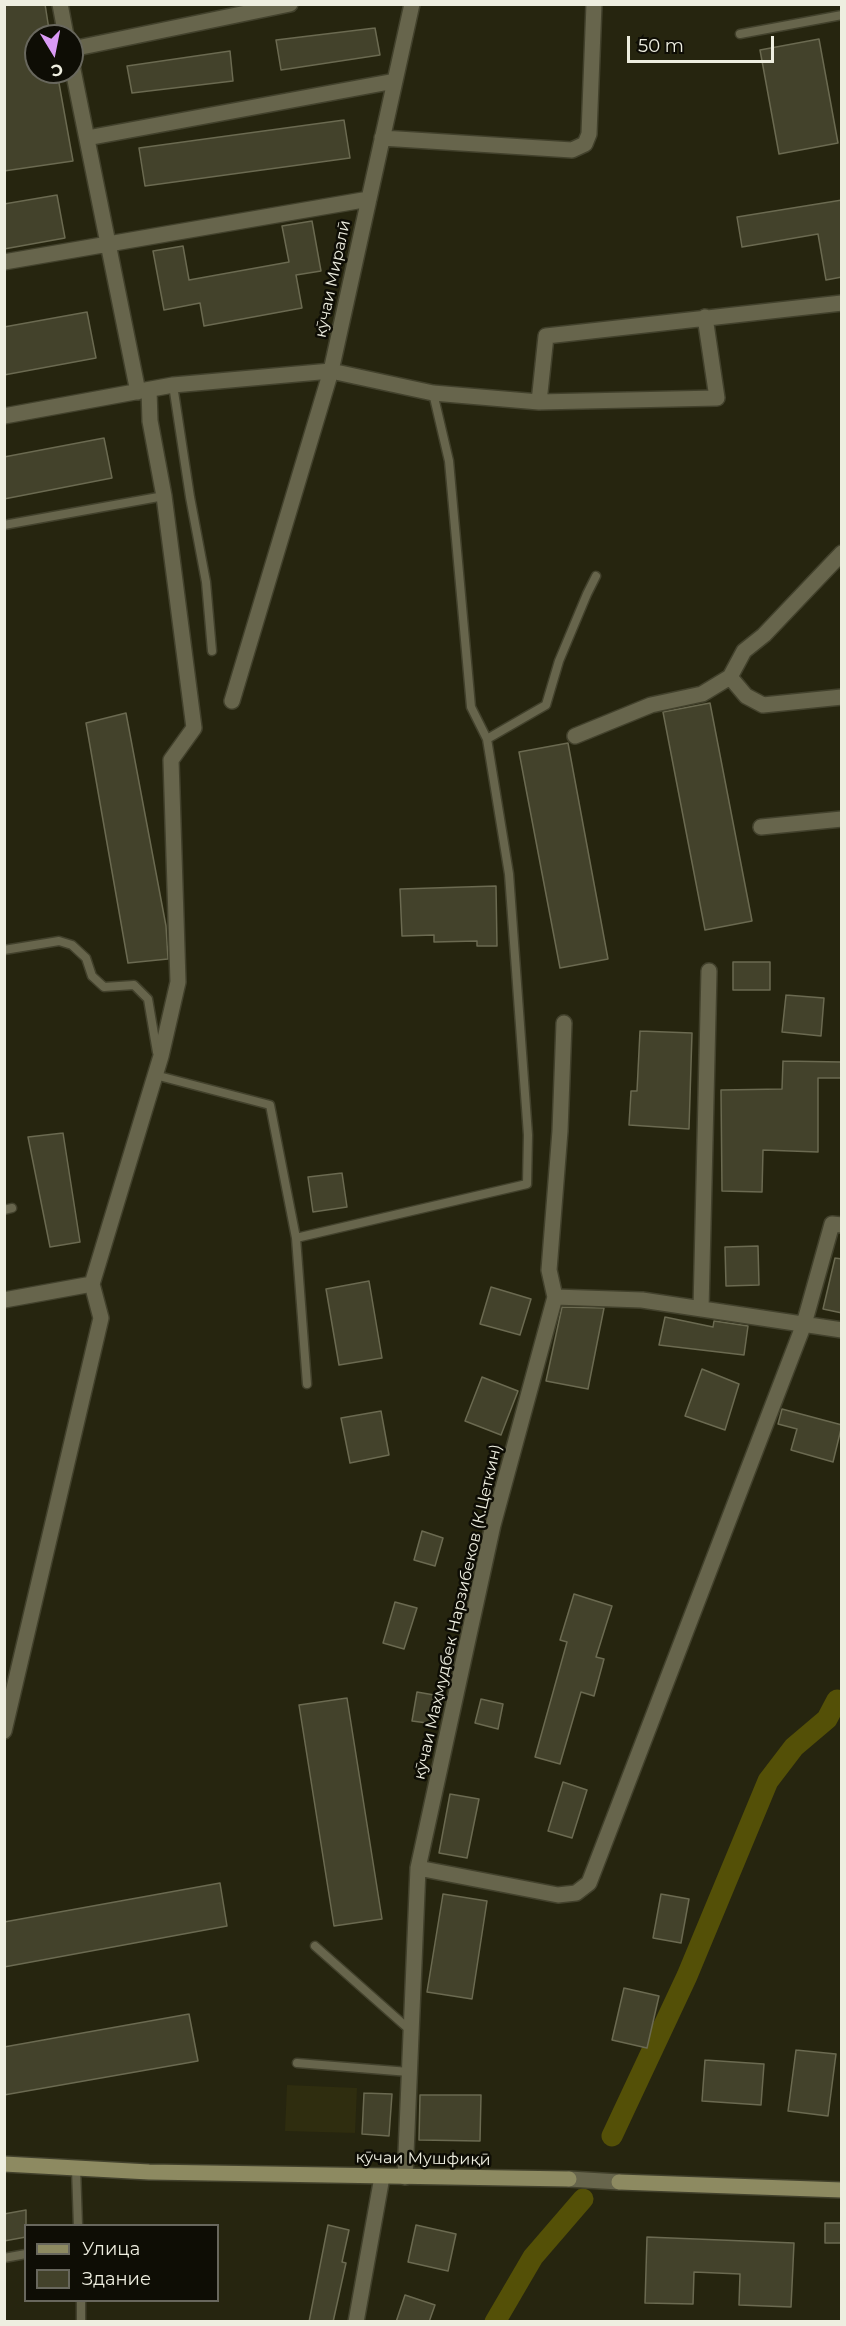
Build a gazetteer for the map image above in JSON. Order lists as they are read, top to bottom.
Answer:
{
  "streets": {
    "street": ["кӯчаи Миралӣ", "кӯчаи Маҳмудбек Нарзибеков (К.Цеткин)", "кӯчаи Мушфиқӣ"]
  },
  "crossings": [
    ["кӯчаи Маҳмудбек Нарзибеков (К.Цеткин)", "кӯчаи Мушфиқӣ"]
  ],
  "legend": ["Улица", "Здание"],
  "scale_bar": "50 m",
  "north": "bottom"
}
